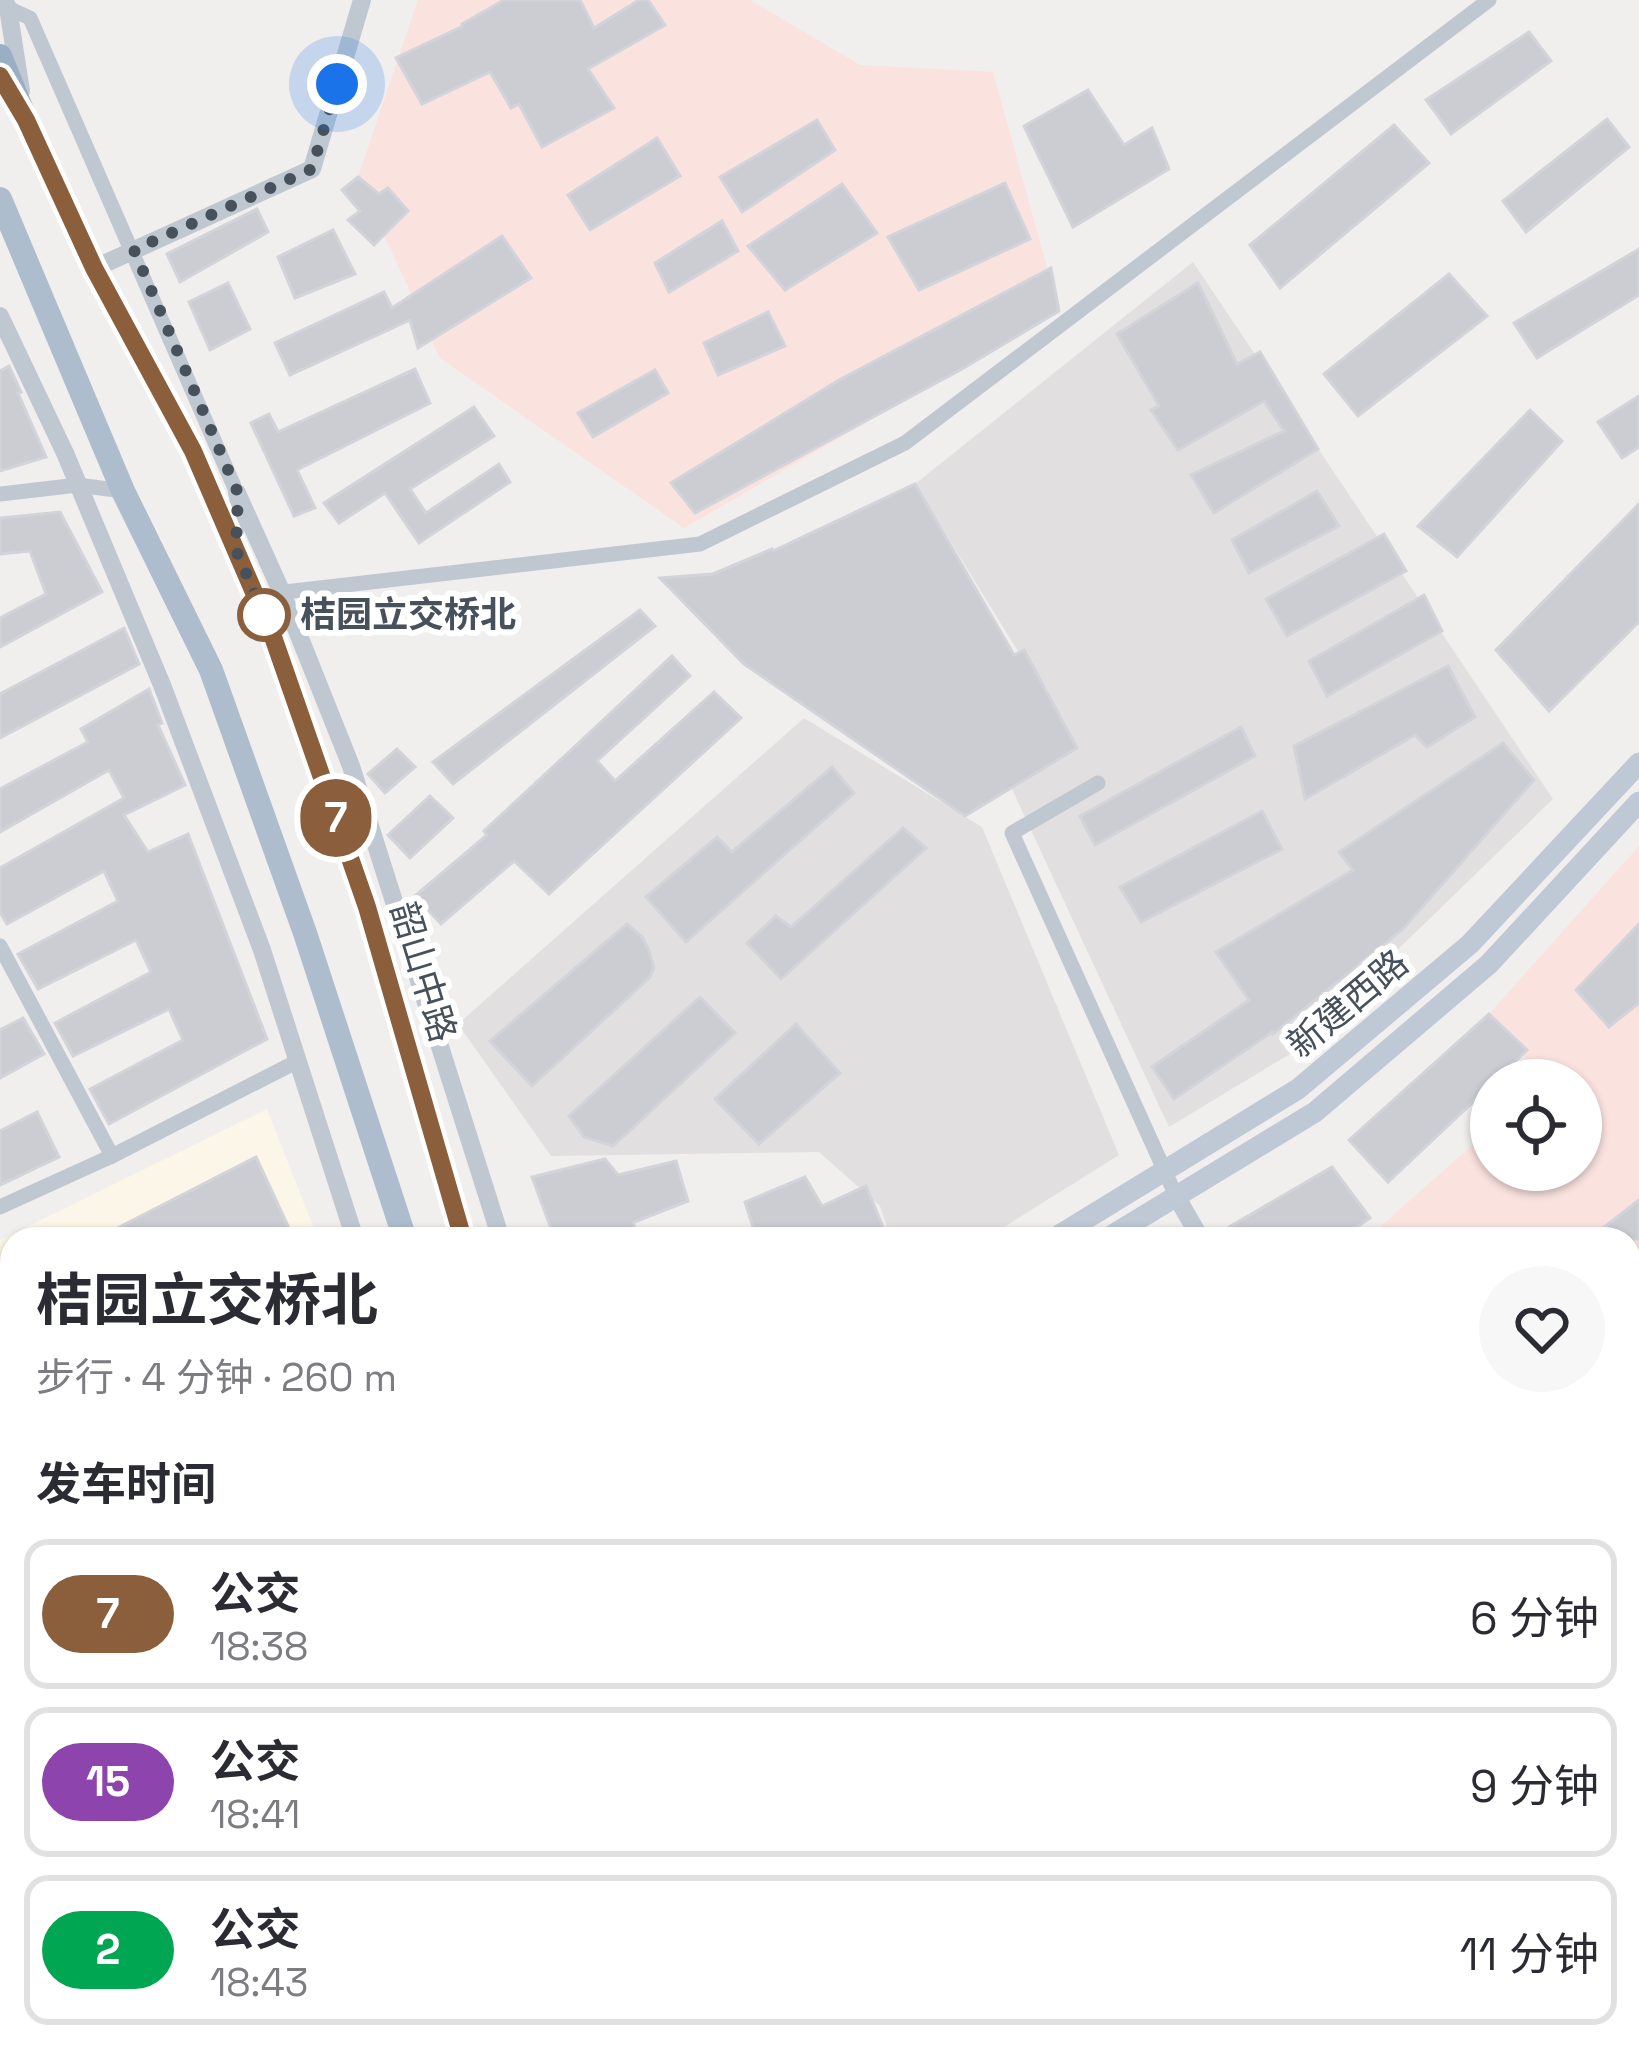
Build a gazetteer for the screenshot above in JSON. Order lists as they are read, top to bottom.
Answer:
{
  "streets": {
    "main road": ["韶山中路", "新建西路"]
  },
  "places": ["桔园立交桥北"],
  "lines": ["bus line 7"],
  "page": {
    "on_map": "7",
    "heading": [
      ["桔园立交桥北", "步行 · 4 分钟 · 260 m"],
      "发车时间"
    ],
    "list": [
      {
        "mark": "7",
        "name": "公交",
        "note": "18:38",
        "value": "6 分钟"
      },
      {
        "mark": "15",
        "name": "公交",
        "note": "18:41",
        "value": "9 分钟"
      },
      {
        "mark": "2",
        "name": "公交",
        "note": "18:43",
        "value": "11 分钟"
      }
    ]
  }
}
